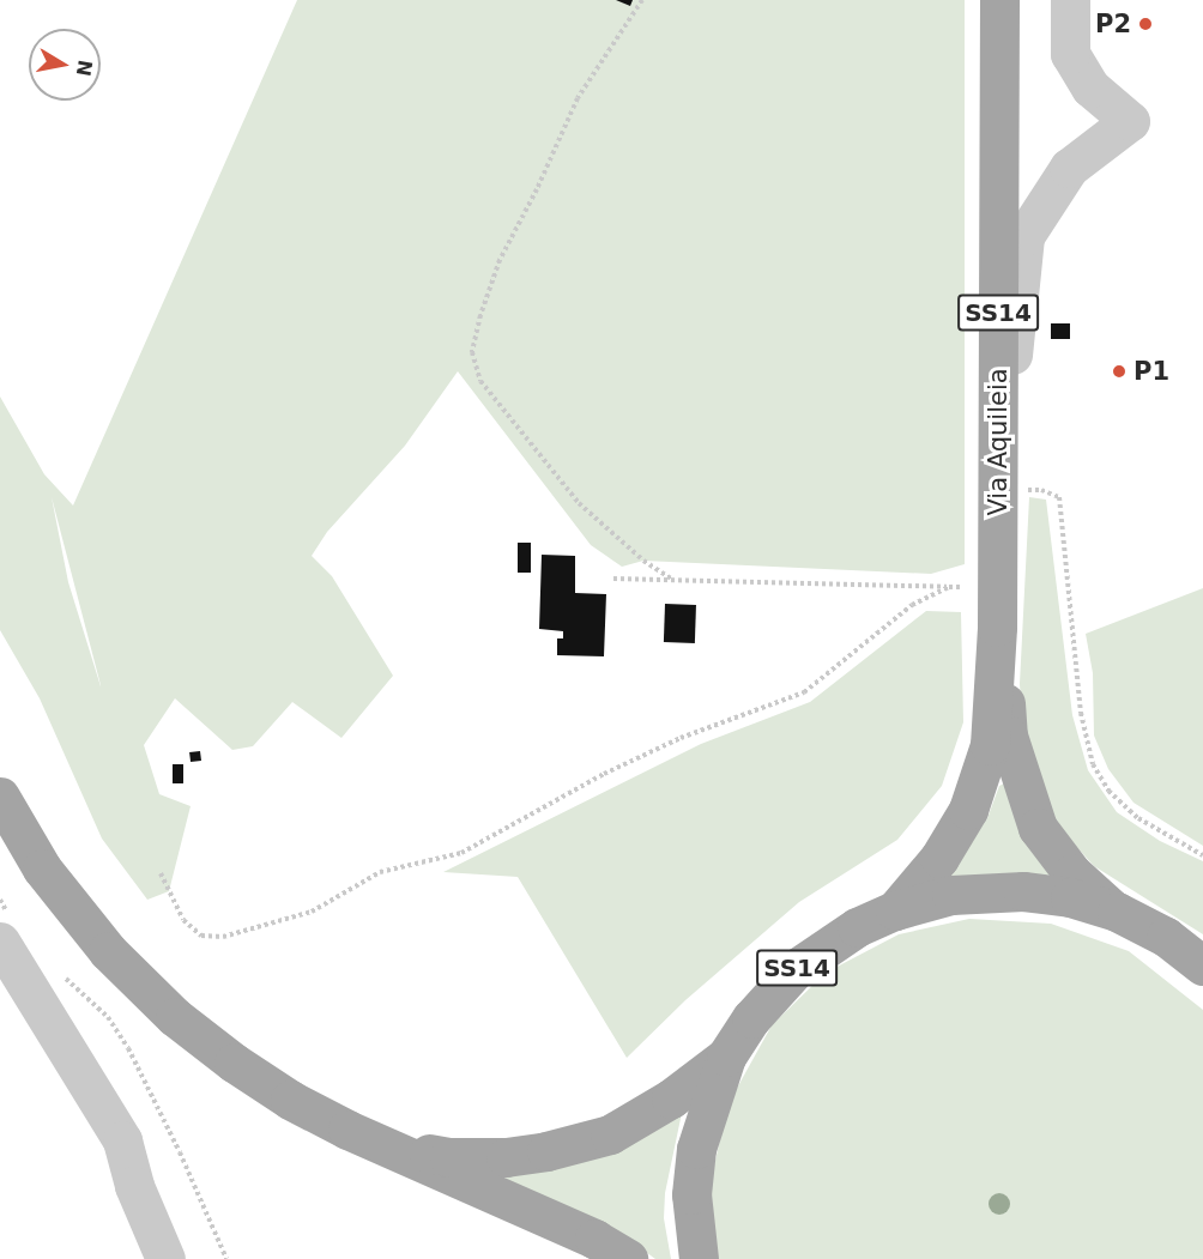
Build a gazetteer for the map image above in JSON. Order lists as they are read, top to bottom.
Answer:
{
  "streets": {
    "main road": ["SS14", "Via Aquileia"]
  },
  "crossings": [
    ["SS14", "Via Aquileia"]
  ],
  "places": ["P2", "P1"],
  "north": "right"
}
